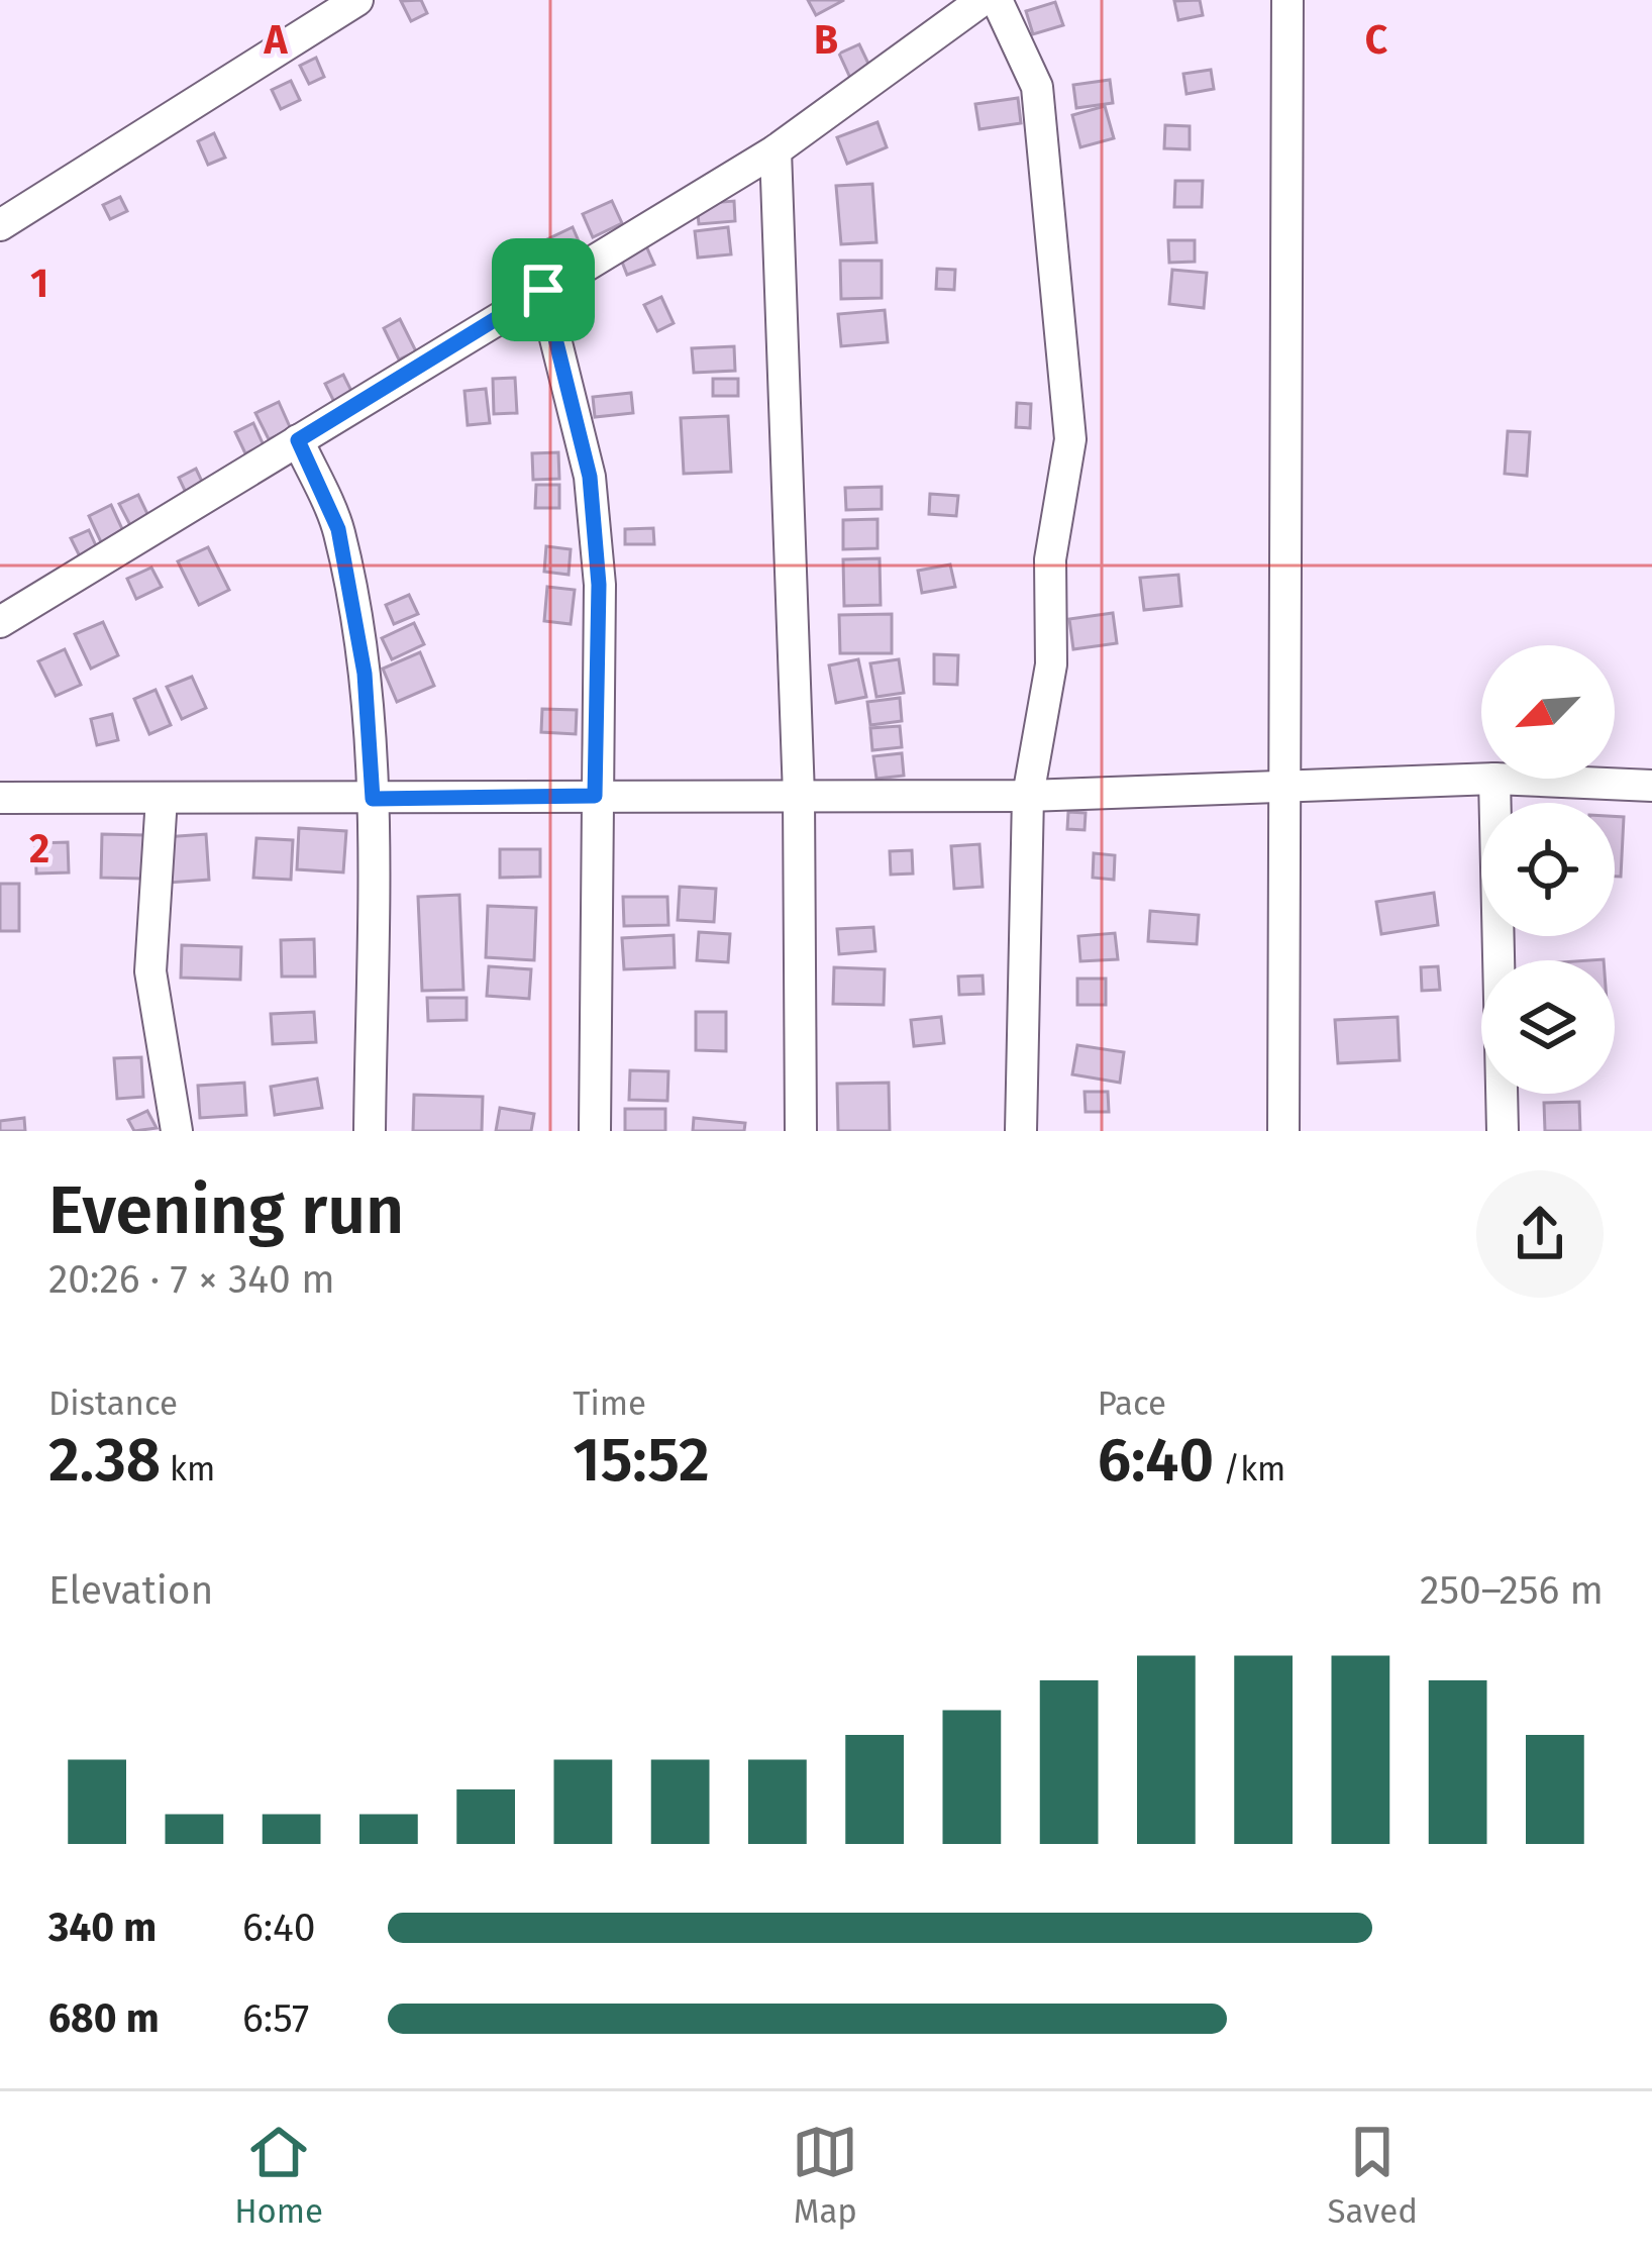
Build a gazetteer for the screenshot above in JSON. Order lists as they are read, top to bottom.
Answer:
{
  "north": "bottom left",
  "page": {
    "heading": ["Evening run", "20:26 · 7 × 340 m"],
    "stats": [
      ["Distance", "2.38 km"],
      ["Time", "15:52"],
      ["Pace", "6:40 /km"]
    ],
    "chart": ["Elevation", "250–256 m"],
    "list": [
      {
        "name": "340 m",
        "note": "6:40"
      },
      {
        "name": "680 m",
        "note": "6:57"
      }
    ],
    "tabs": ["Home", "Map", "Saved"]
  },
  "grid": {
    "columns": ["A", "B", "C"],
    "rows": ["1", "2"]
  }
}
